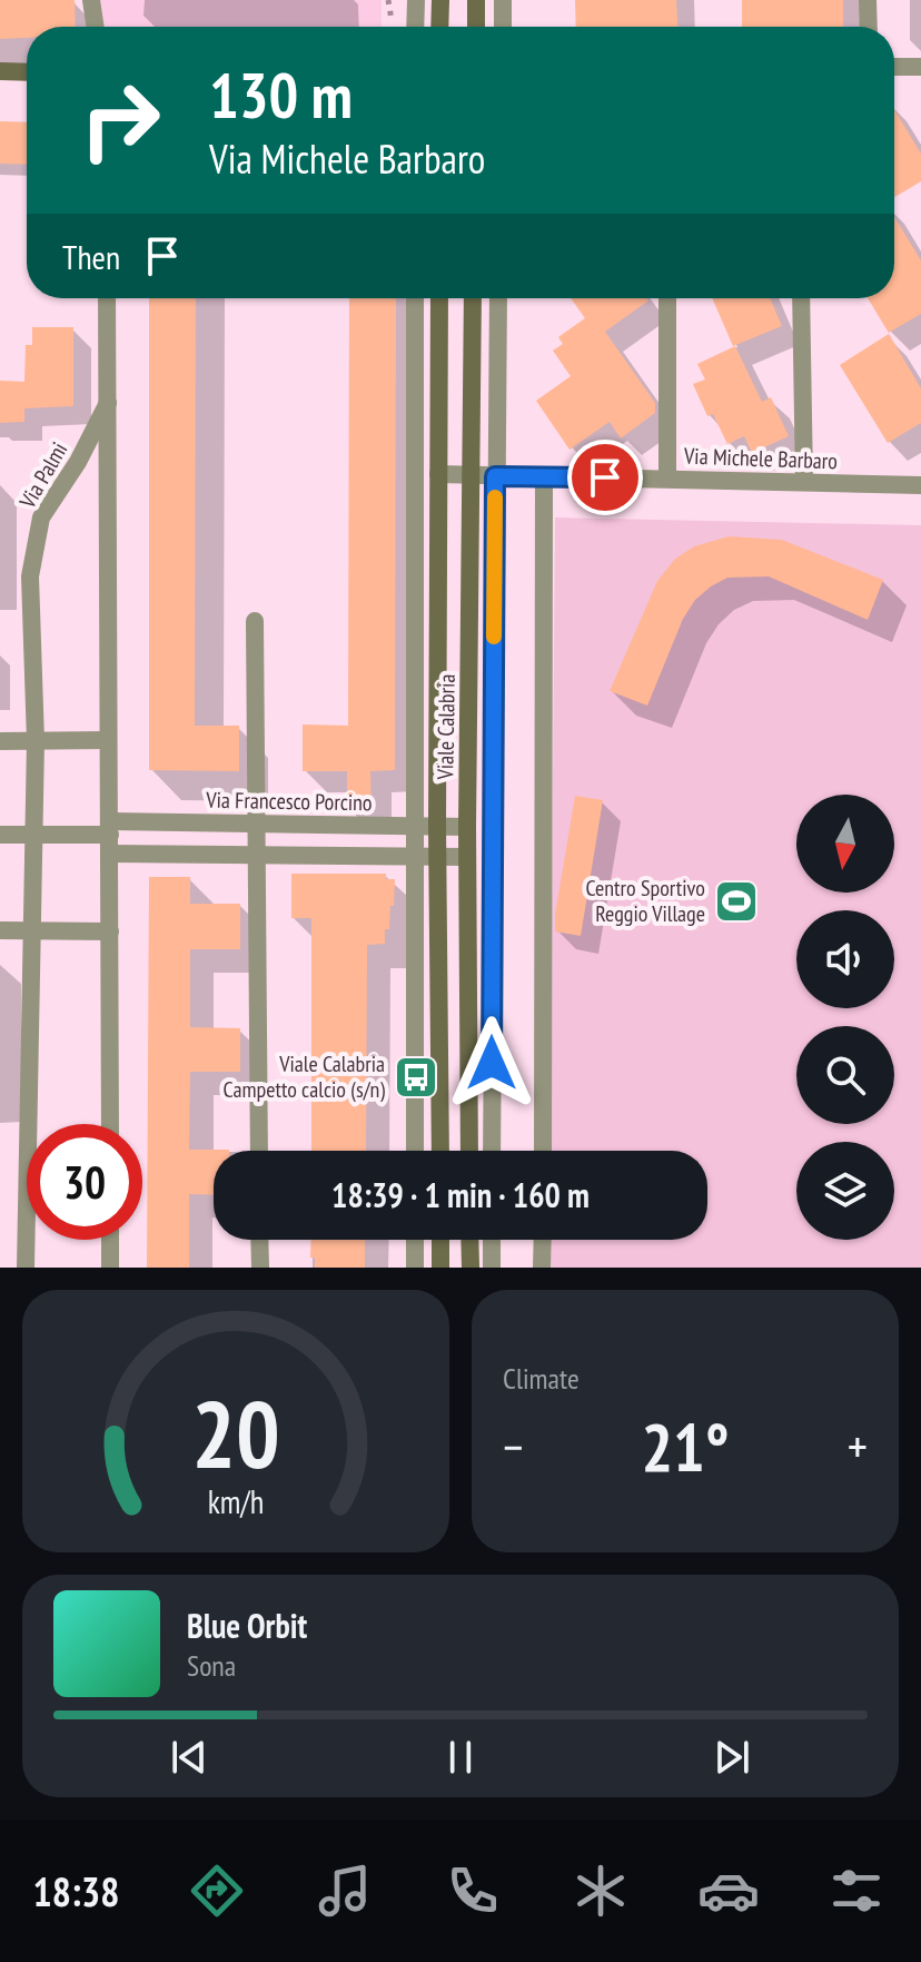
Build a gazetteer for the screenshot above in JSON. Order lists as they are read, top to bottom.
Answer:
{
  "streets": {
    "main road": ["Viale Calabria"],
    "street": ["Via Michele Barbaro", "Via Palmi", "Via Francesco Porcino"]
  },
  "crossings": [
    ["Via Michele Barbaro", "Viale Calabria"],
    ["Via Palmi", "Via Francesco Porcino"],
    ["Viale Calabria", "Via Francesco Porcino"]
  ],
  "places": {
    "sports": ["Centro Sportivo Reggio Village"],
    "bus stop": ["Viale Calabria Campetto calcio (s/n)"]
  },
  "north": "bottom",
  "page": {
    "turn": ["130 m", "Via Michele Barbaro"],
    "then": "Then",
    "limit": "30",
    "trip": "18:39 · 1 min · 160 m",
    "tile": "Climate",
    "heat": ["−", "21°", "+"],
    "song": ["Blue Orbit", "Sona"],
    "tabs": "18:38",
    "gauge": ["20", "km/h"]
  }
}
